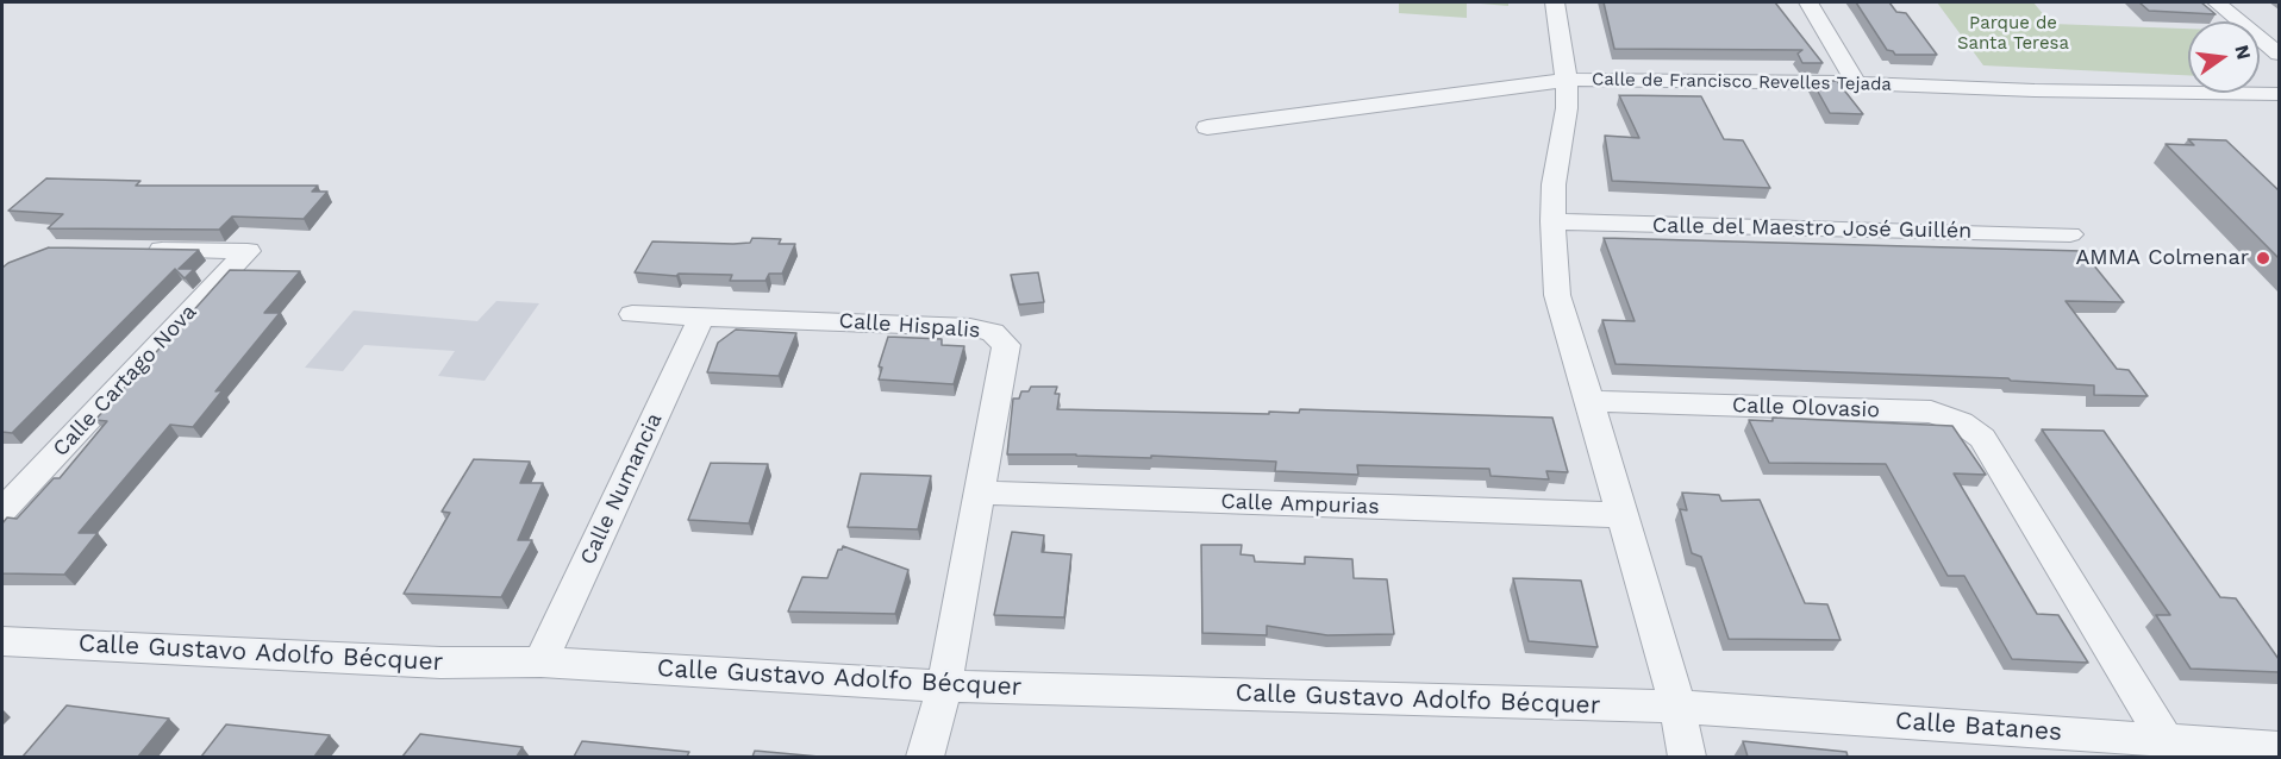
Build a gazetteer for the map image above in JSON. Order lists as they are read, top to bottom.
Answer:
{
  "streets": {
    "street": [
      "Calle de Francisco Revelles Tejada",
      "Calle del Maestro José Guillén",
      "Calle Hispalis",
      "Calle Cartago Nova",
      "Calle Olovasio",
      "Calle Numancia",
      "Calle Ampurias",
      "Calle Gustavo Adolfo Bécquer",
      "Calle Batanes"
    ]
  },
  "crossings": [
    ["Calle Hispalis", "Calle Numancia"],
    ["Calle Hispalis", "Calle Ampurias"],
    ["Calle Hispalis", "Calle Gustavo Adolfo Bécquer"],
    ["Calle Olovasio", "Calle Batanes"],
    ["Calle Numancia", "Calle Gustavo Adolfo Bécquer"],
    ["Calle Gustavo Adolfo Bécquer", "Calle Batanes"]
  ],
  "parks": ["Parque de Santa Teresa"],
  "places": ["AMMA Colmenar"],
  "north": "right"
}
